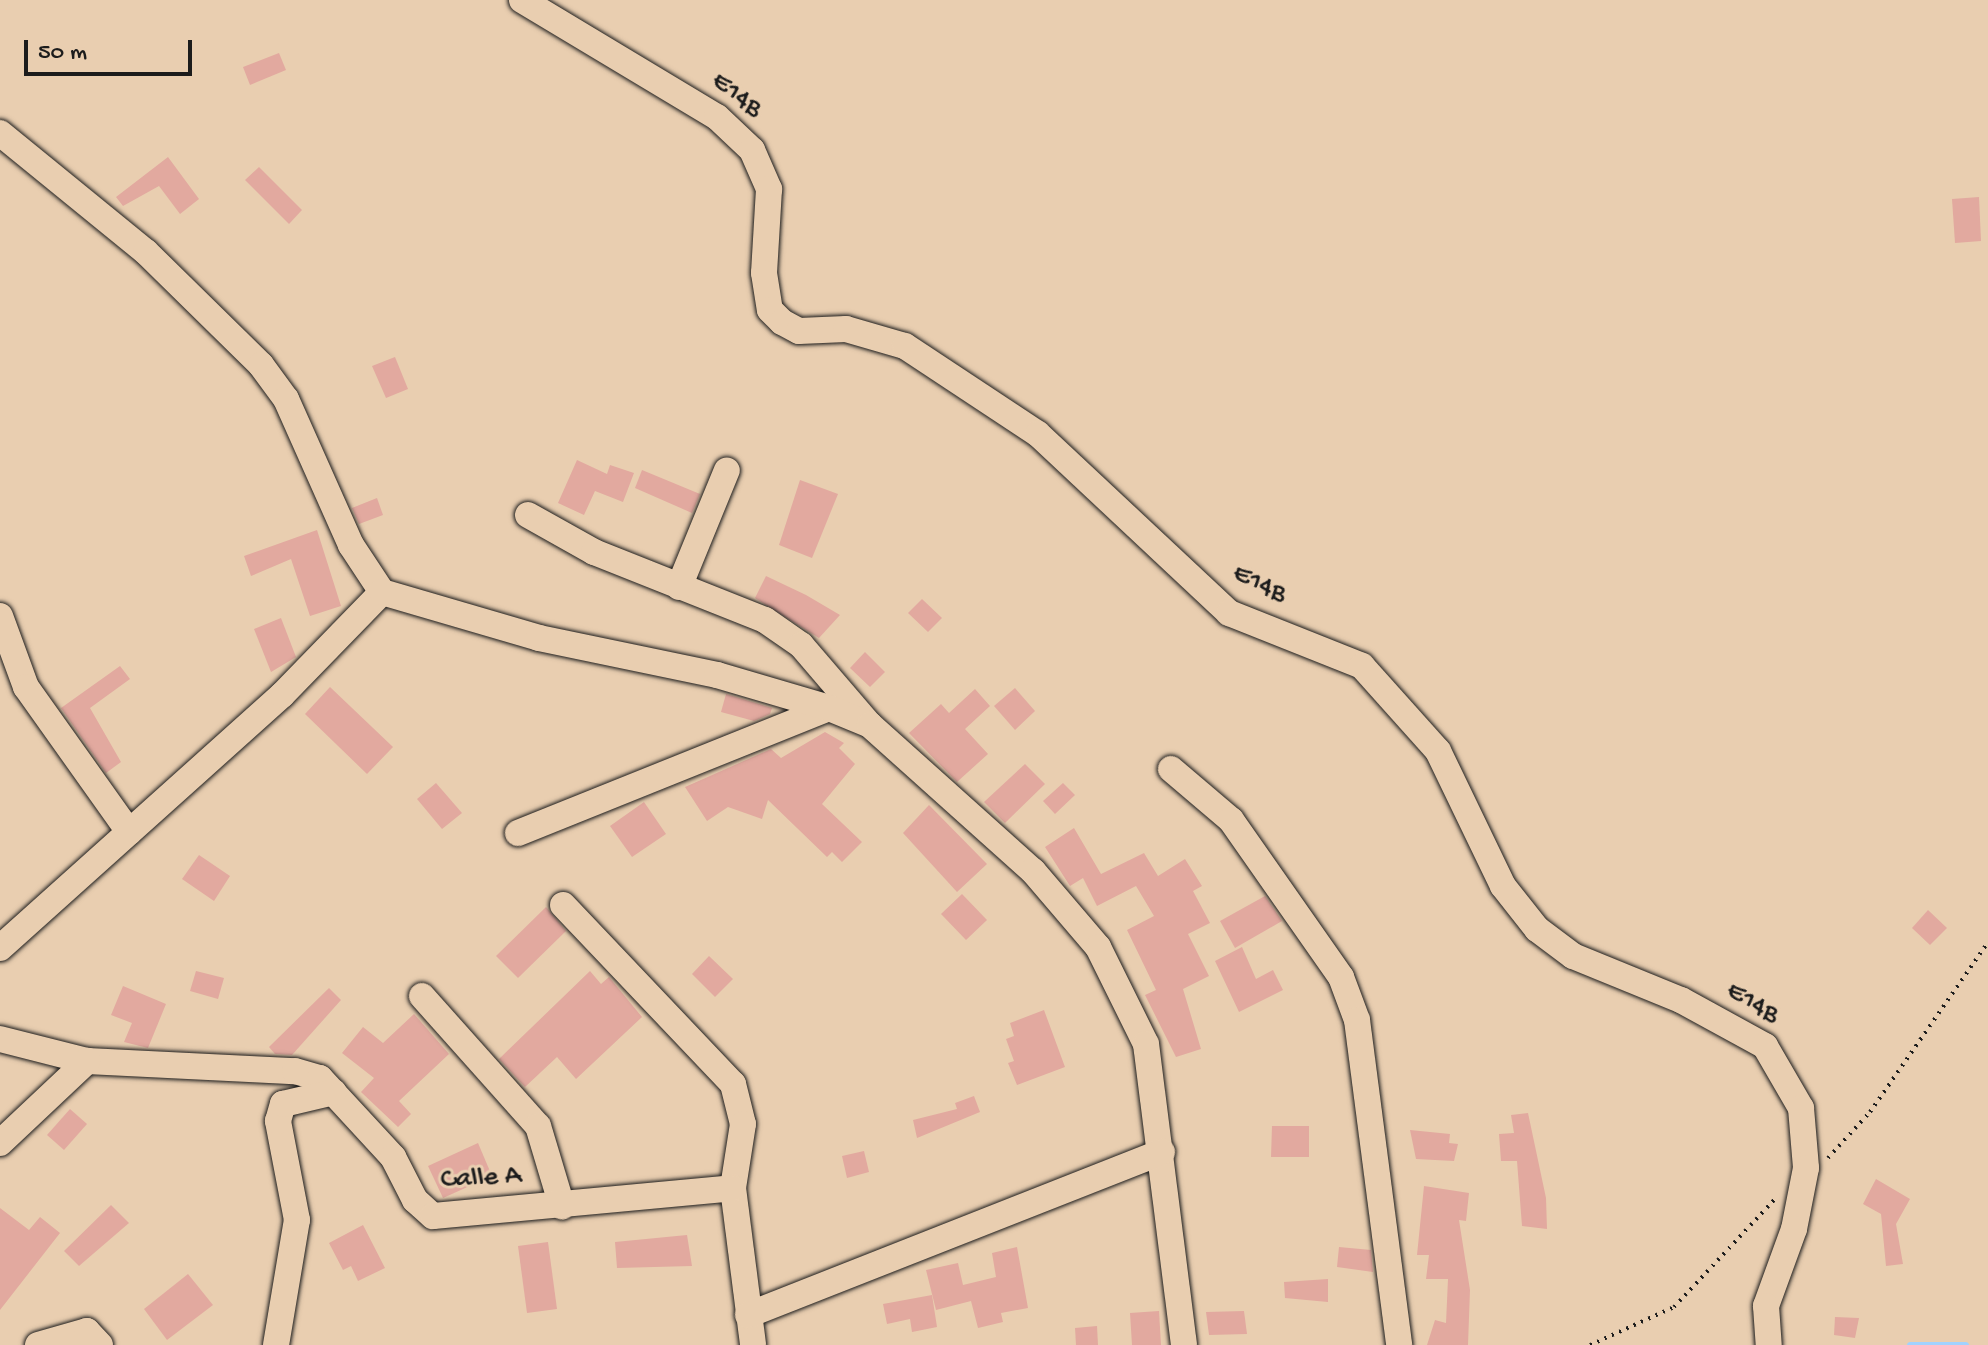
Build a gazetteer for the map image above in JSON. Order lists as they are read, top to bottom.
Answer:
{
  "streets": {
    "street": ["E14B", "Calle A"]
  },
  "scale_bar": "50 m"
}
